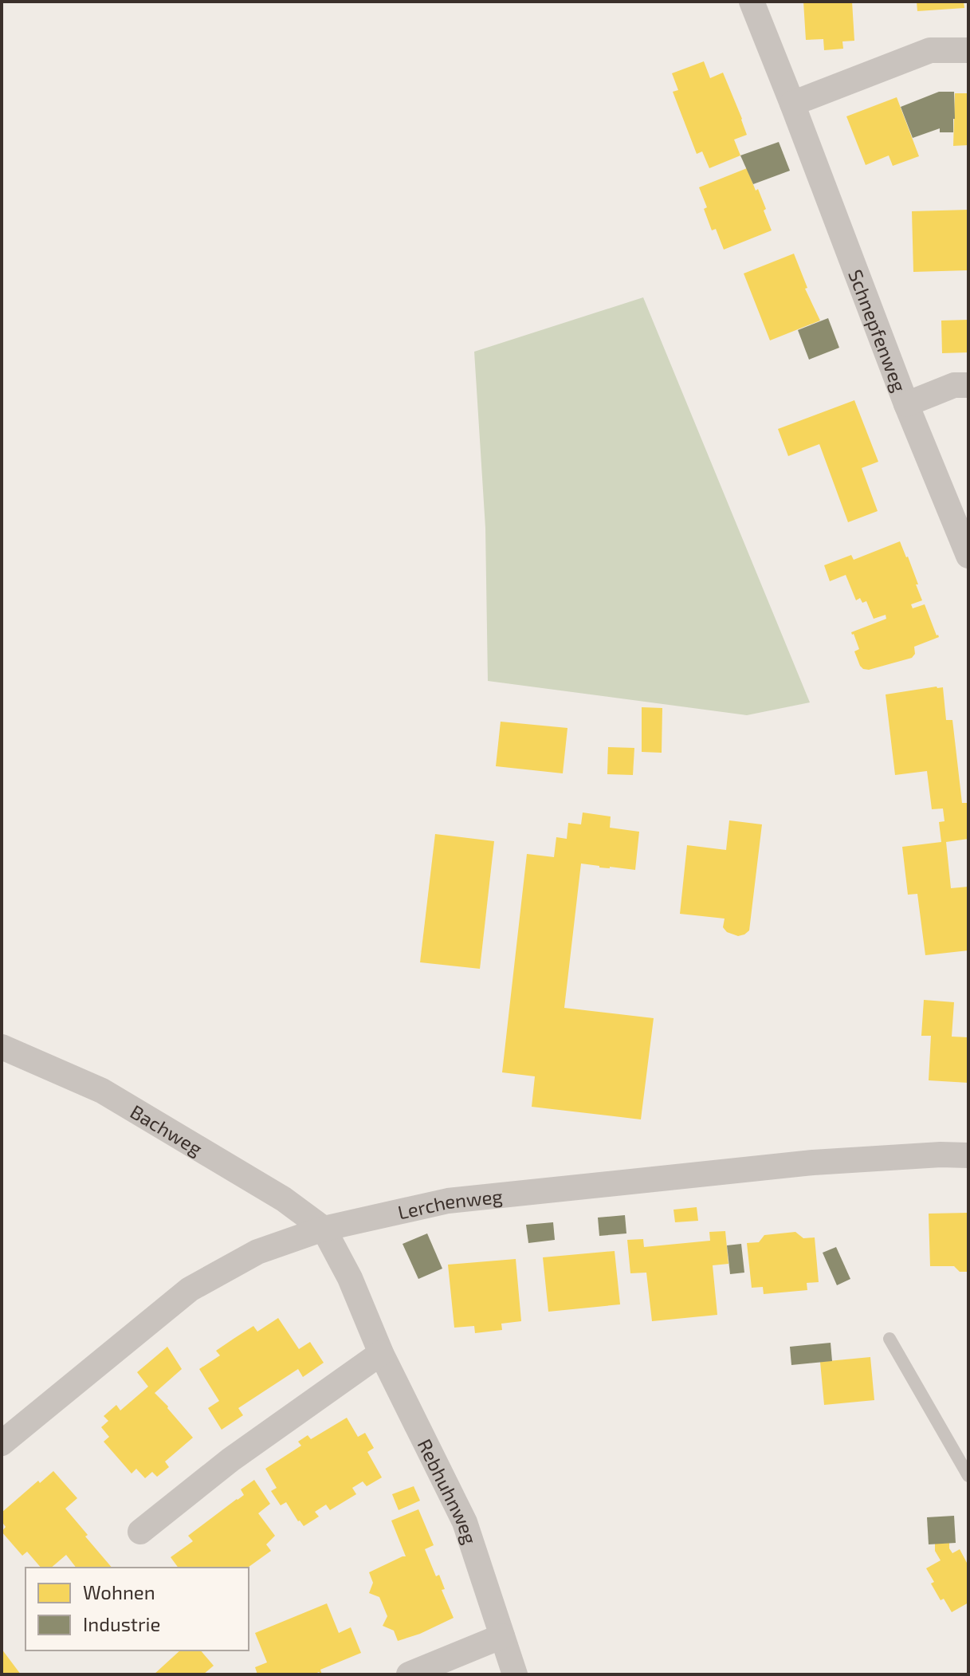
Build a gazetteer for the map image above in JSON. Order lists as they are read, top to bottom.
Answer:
{
  "streets": {
    "street": [
      "Schnepfenweg",
      "Bachweg",
      "Lerchenweg",
      "Rebhuhnweg"
    ]
  },
  "crossings": [
    ["Bachweg", "Lerchenweg"],
    ["Bachweg", "Rebhuhnweg"],
    ["Lerchenweg", "Rebhuhnweg"]
  ],
  "legend": ["Wohnen", "Industrie"]
}
